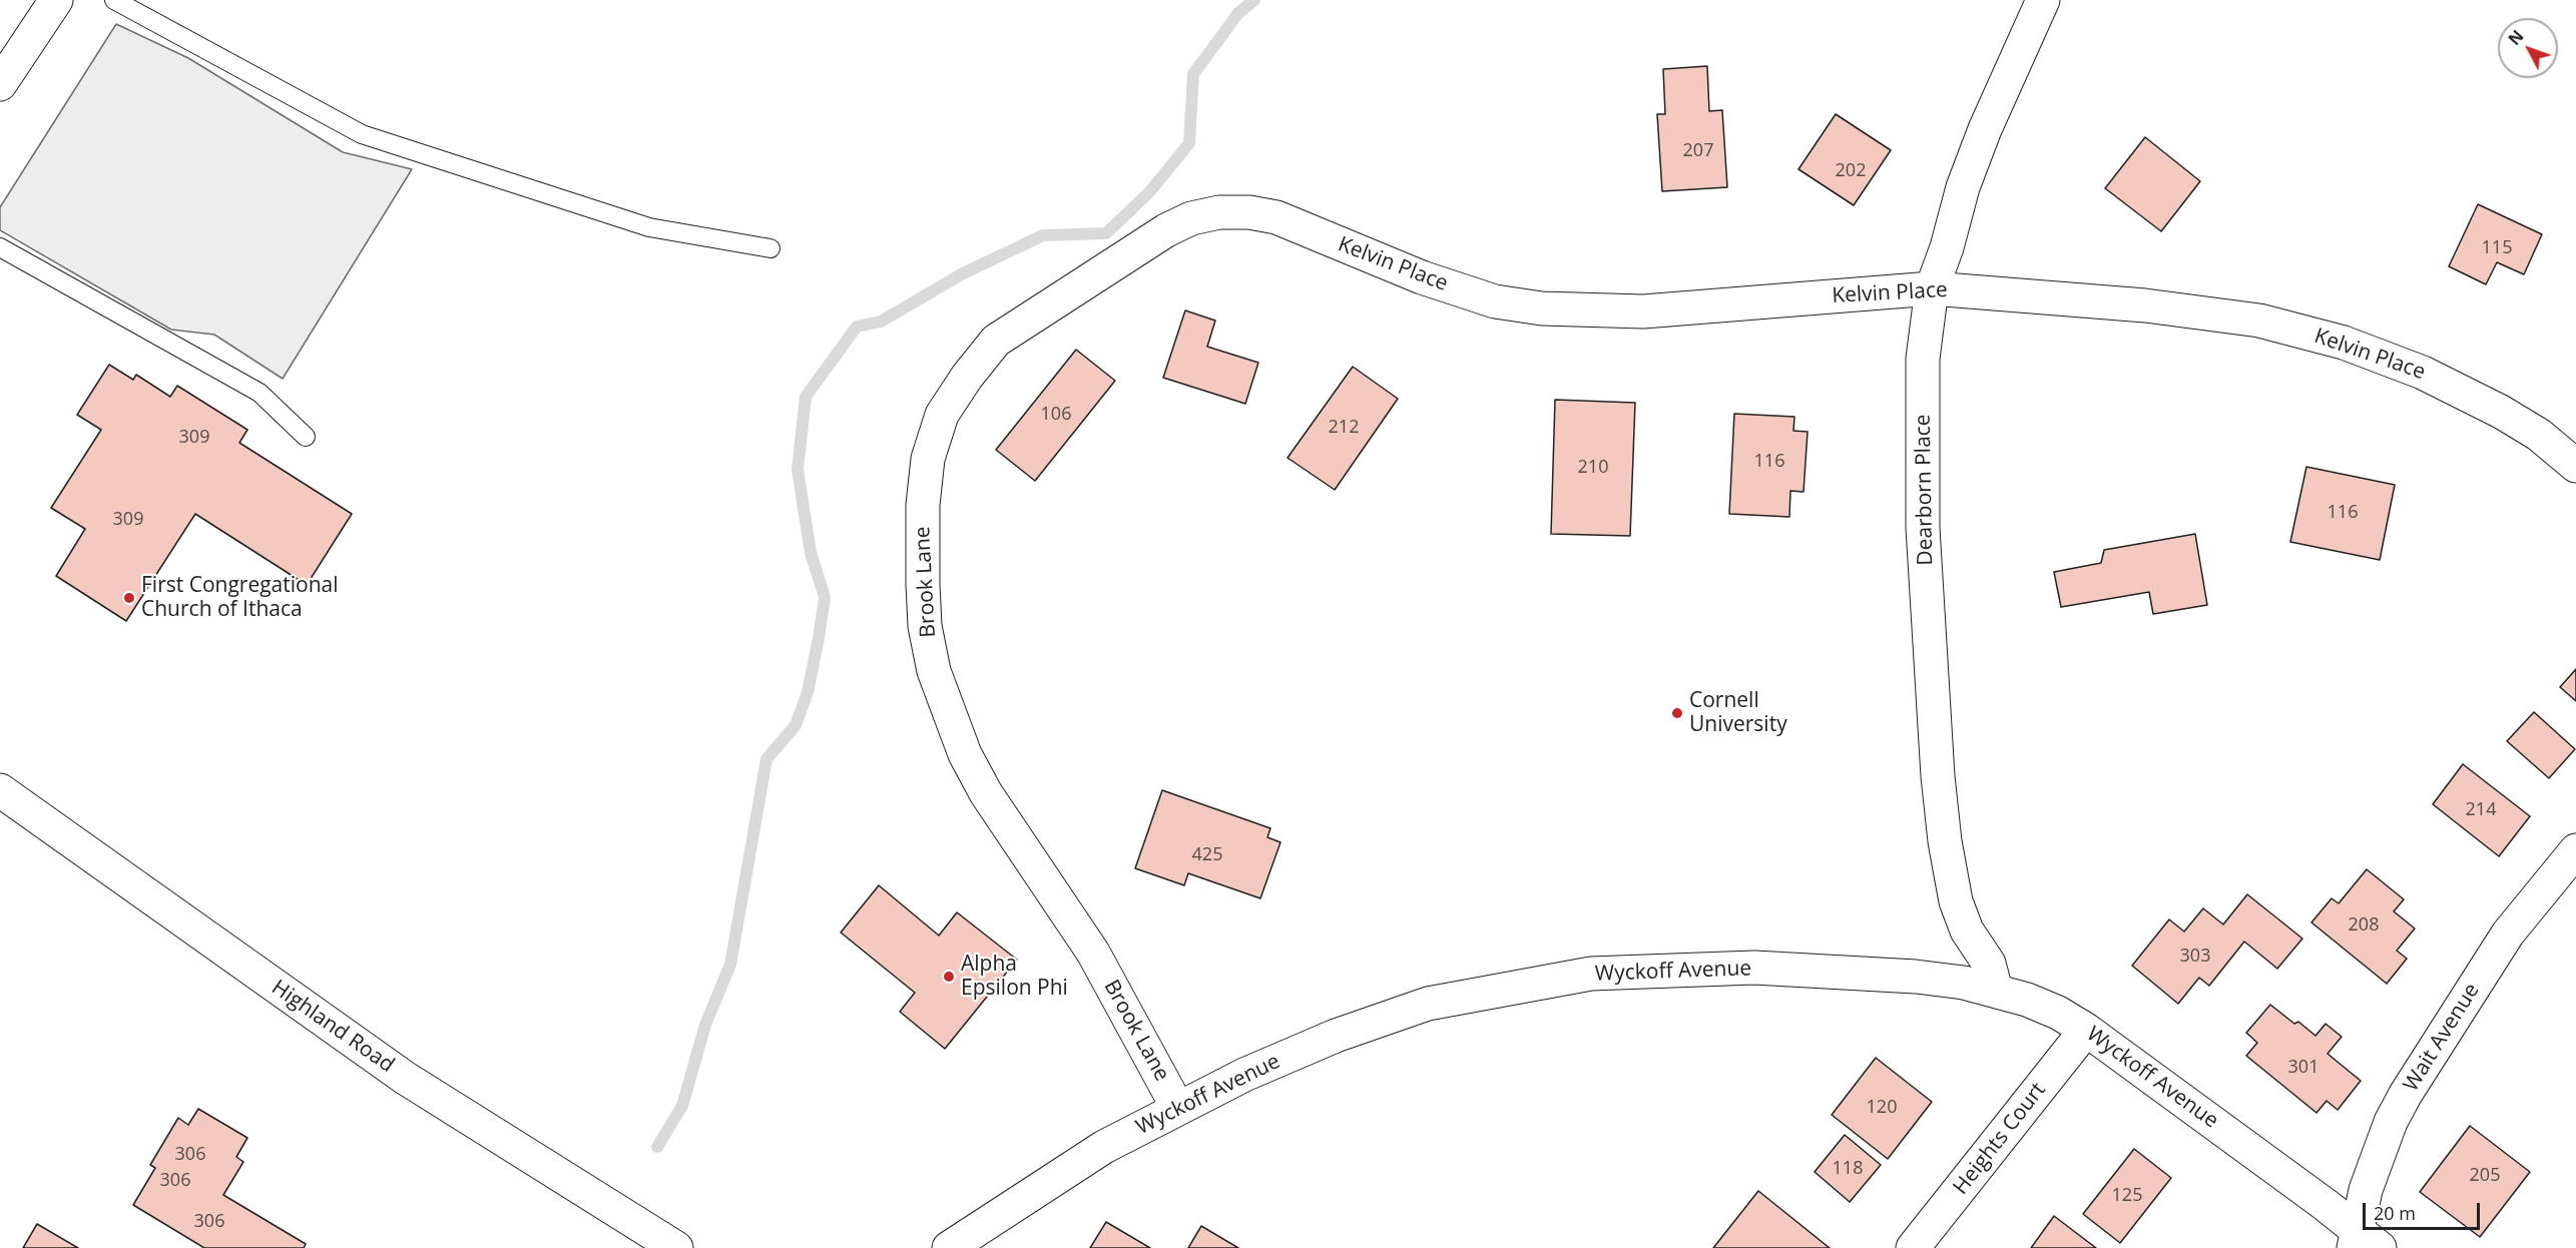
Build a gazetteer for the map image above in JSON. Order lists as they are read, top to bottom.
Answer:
{
  "streets": {
    "street": [
      "Kelvin Place",
      "Dearborn Place",
      "Brook Lane",
      "Wyckoff Avenue",
      "Highland Road",
      "Wait Avenue",
      "Heights Court"
    ]
  },
  "crossings": [
    ["Kelvin Place", "Dearborn Place"],
    ["Kelvin Place", "Brook Lane"],
    ["Dearborn Place", "Wyckoff Avenue"],
    ["Brook Lane", "Wyckoff Avenue"],
    ["Wyckoff Avenue", "Wait Avenue"],
    ["Wyckoff Avenue", "Heights Court"]
  ],
  "places": ["First Congregational Church of Ithaca", "Cornell University", "Alpha Epsilon Phi"],
  "house_numbers": [
    "207",
    "202",
    "115",
    "106",
    "212",
    "309",
    "116",
    "210",
    "116",
    "309",
    "214",
    "425",
    "208",
    "303",
    "301",
    "120",
    "306",
    "118",
    "205",
    "306",
    "125",
    "306"
  ],
  "scale_bar": "20 m",
  "north": "top left"
}
